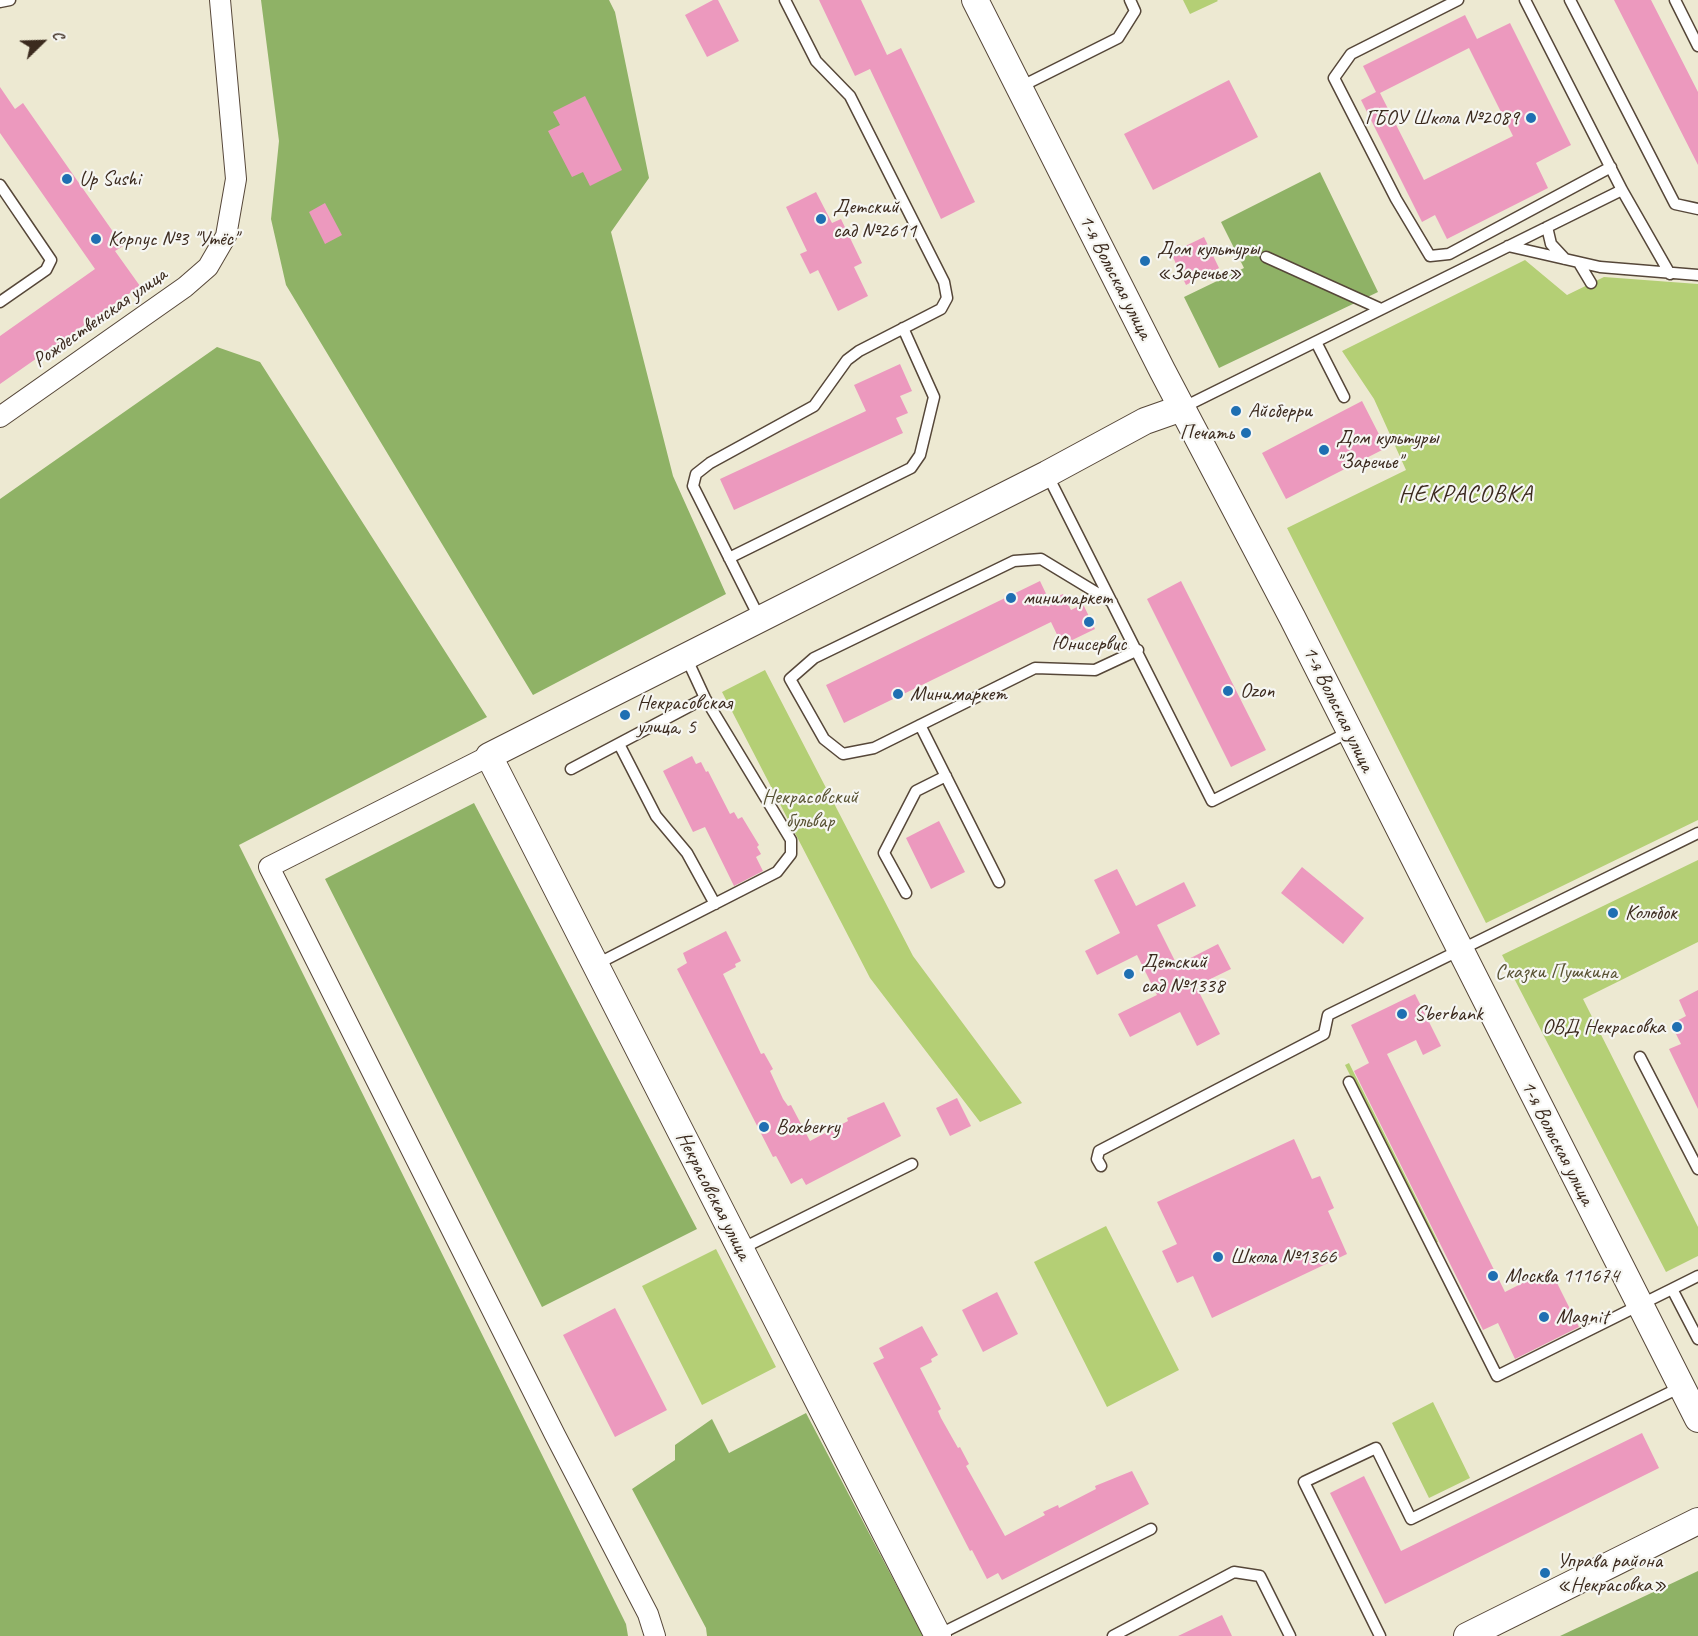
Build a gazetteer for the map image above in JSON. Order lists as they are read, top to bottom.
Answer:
{
  "streets": {
    "street": ["1-я Вольская улица", "Рождественская улица", "Некрасовская улица"]
  },
  "districts": ["НЕКРАСОВКА"],
  "parks": ["Некрасовский бульвар", "Сказки Пушкина"],
  "places": [
    "ГБОУ Школа №2089",
    "Up Sushi",
    "Детский сад №2611",
    "Корпус №3 \"Утёс\"",
    "Дом культуры «Заречье»",
    "Айсберри",
    "Печать",
    "Дом культуры \"Заречье\"",
    "минимаркет",
    "Юнисервис",
    "Ozon",
    "Минимаркет",
    "Некрасовская улица, 5",
    "Колобок",
    "Детский сад №1338",
    "Sberbank",
    "ОВД Некрасовка",
    "Boxberry",
    "Школа №1366",
    "Москва 111674",
    "Magnit",
    "Управа района «Некрасовка»"
  ],
  "north": "top right"
}
